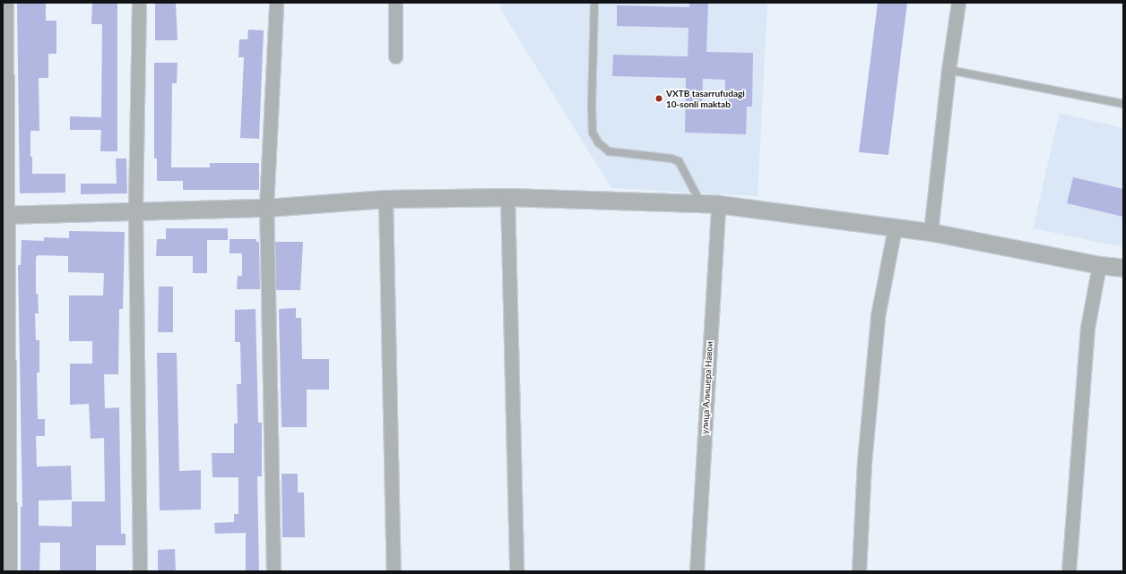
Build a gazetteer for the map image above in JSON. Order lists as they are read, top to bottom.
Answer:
{
  "streets": {
    "street": ["улица Алишера Навои"]
  },
  "places": ["VXTB tasarrufudagi 10-sonli maktab"]
}
